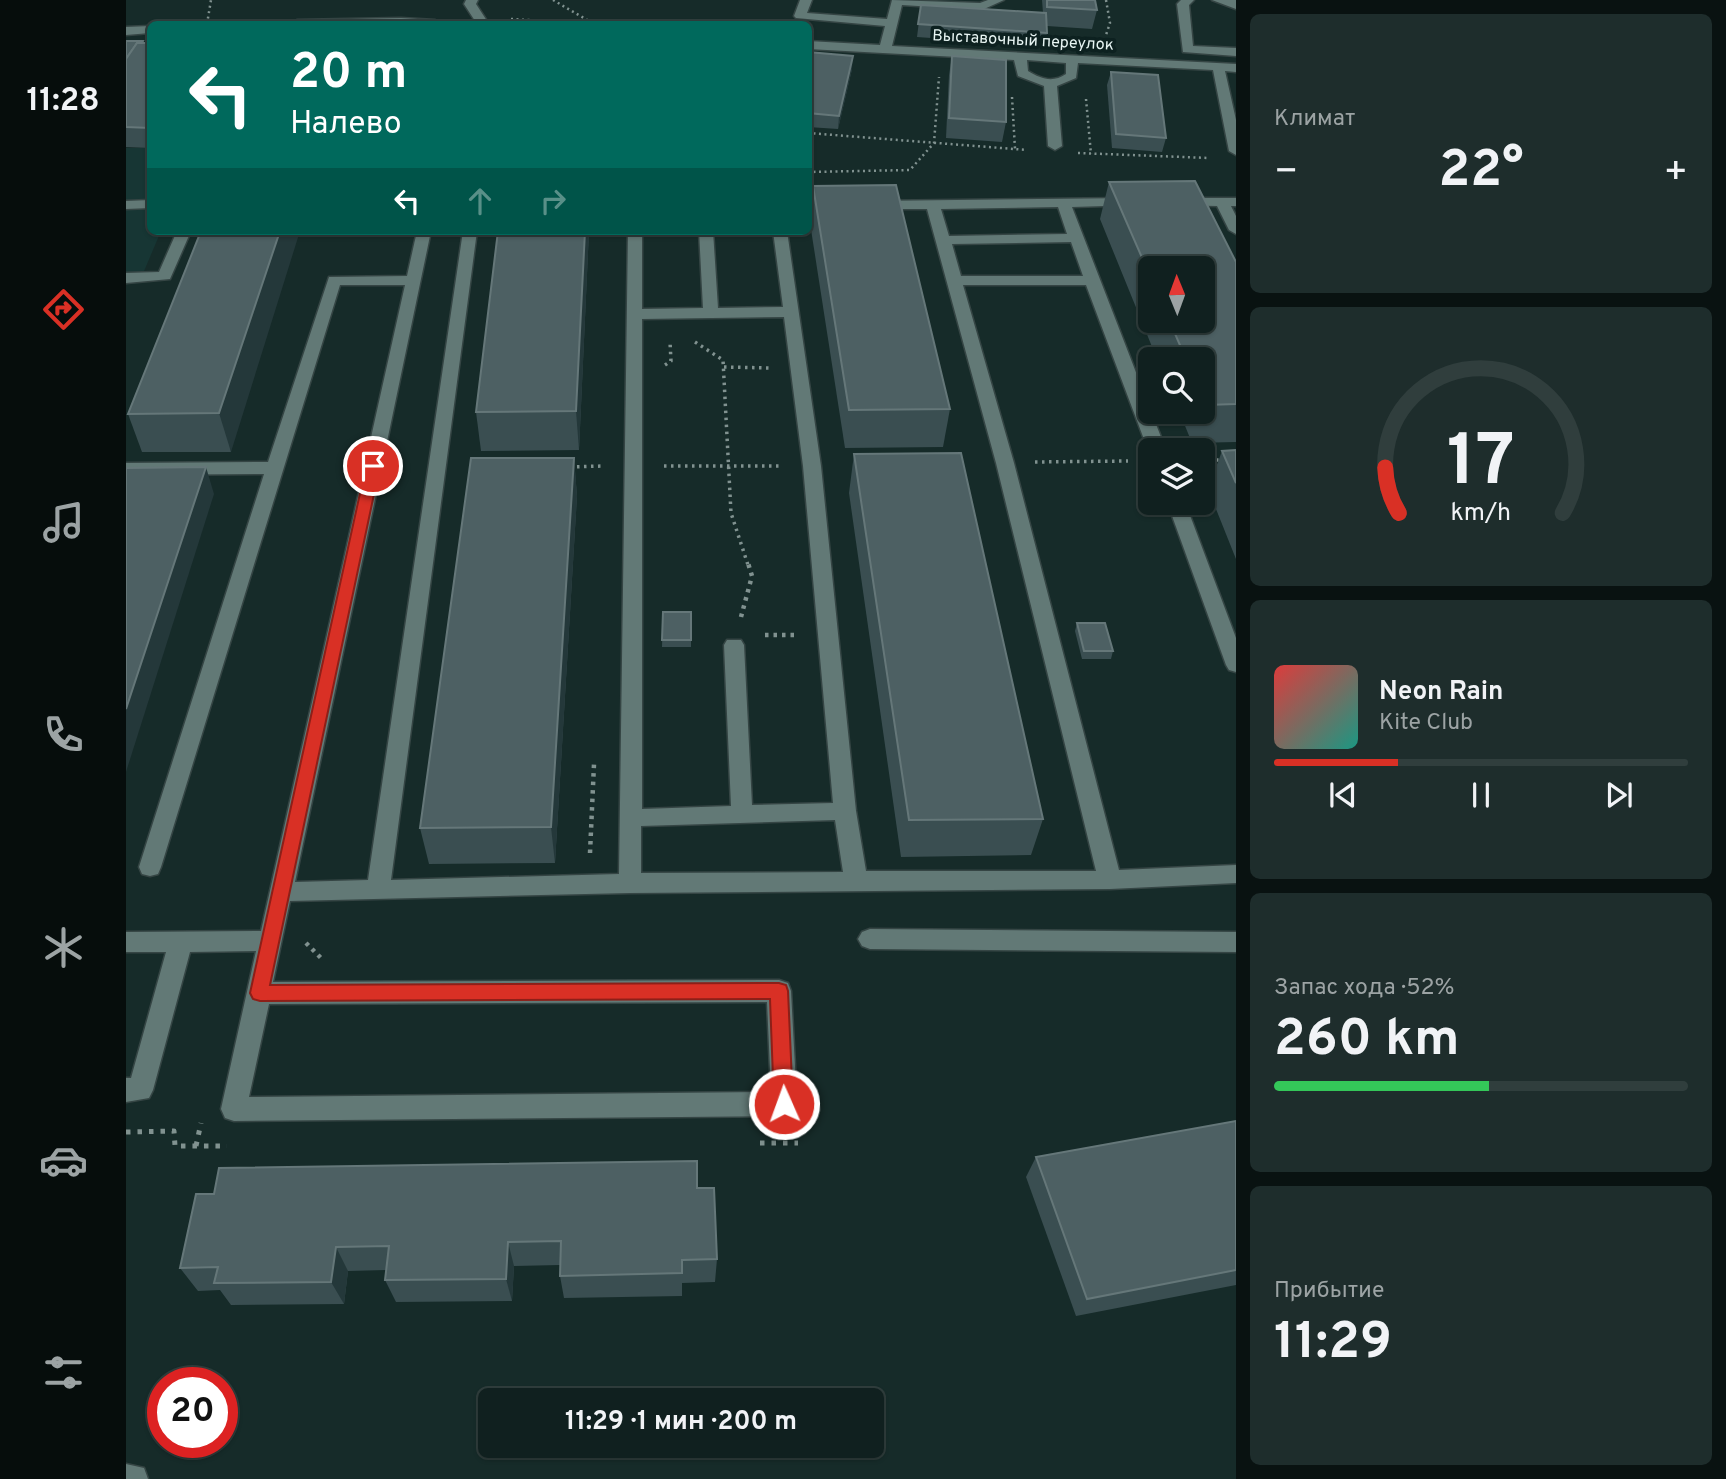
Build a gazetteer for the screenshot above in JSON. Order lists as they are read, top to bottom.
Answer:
{
  "streets": {
    "street": ["Выставочный переулок"]
  },
  "north": "top",
  "page": {
    "tabs": "11:28",
    "tile": [
      "Климат",
      ["Запас хода · 52%", "260 km"],
      ["Прибытие", "11:29"]
    ],
    "turn": ["20 m", "Налево"],
    "heat": ["−", "22°", "+"],
    "song": ["Neon Rain", "Kite Club"],
    "limit": "20",
    "trip": "11:29 · 1 мин · 200 m",
    "gauge": ["17", "km/h"]
  }
}
